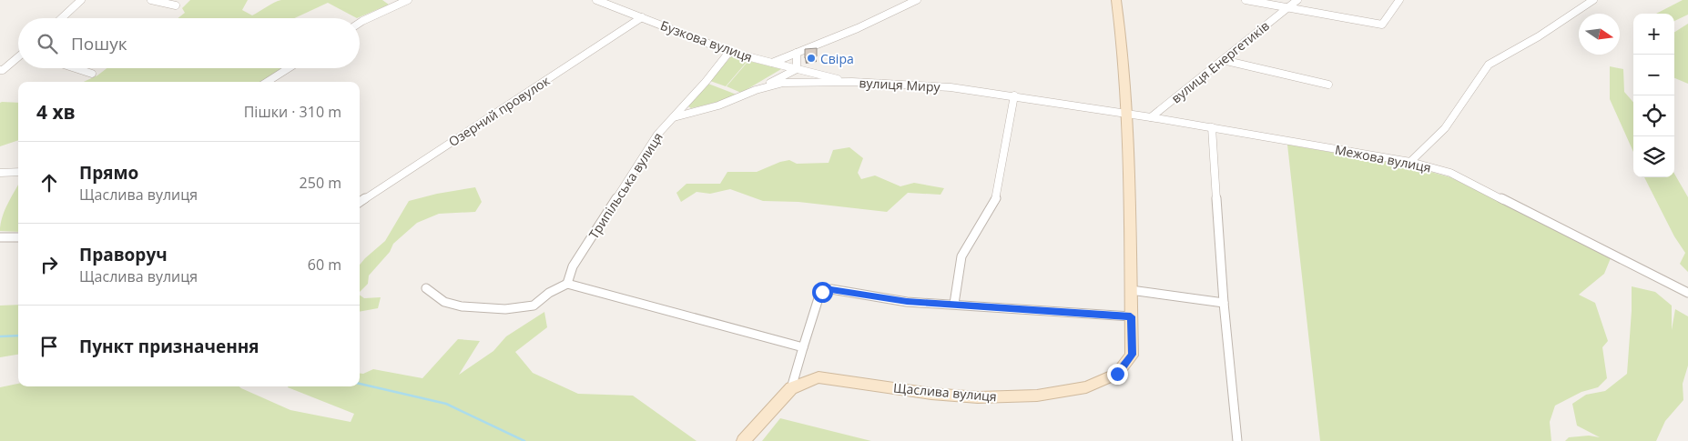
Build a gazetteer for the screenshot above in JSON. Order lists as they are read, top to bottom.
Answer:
{
  "streets": {
    "street": [
      "Бузкова вулиця",
      "вулиця Енергетиків",
      "вулиця Миру",
      "Озерний провулок",
      "Межова вулиця",
      "Трипільська вулиця",
      "Щаслива вулиця"
    ]
  },
  "crossings": [
    ["Бузкова вулиця", "вулиця Миру"],
    ["Бузкова вулиця", "Озерний провулок"],
    ["Бузкова вулиця", "Трипільська вулиця"],
    ["вулиця Енергетиків", "Межова вулиця"],
    ["вулиця Миру", "Межова вулиця"],
    ["вулиця Миру", "Трипільська вулиця"],
    ["вулиця Миру", "Щаслива вулиця"],
    ["Межова вулиця", "Щаслива вулиця"]
  ],
  "places": ["Свіра"],
  "north": "right",
  "page": {
    "map_buttons": ["+", "−"],
    "search": "Пошук",
    "heading": ["4 хв", "Пішки · 310 m"],
    "list": [
      ["Прямо", "Щаслива вулиця", "250 m"],
      ["Праворуч", "Щаслива вулиця", "60 m"],
      "Пункт призначення"
    ]
  }
}
